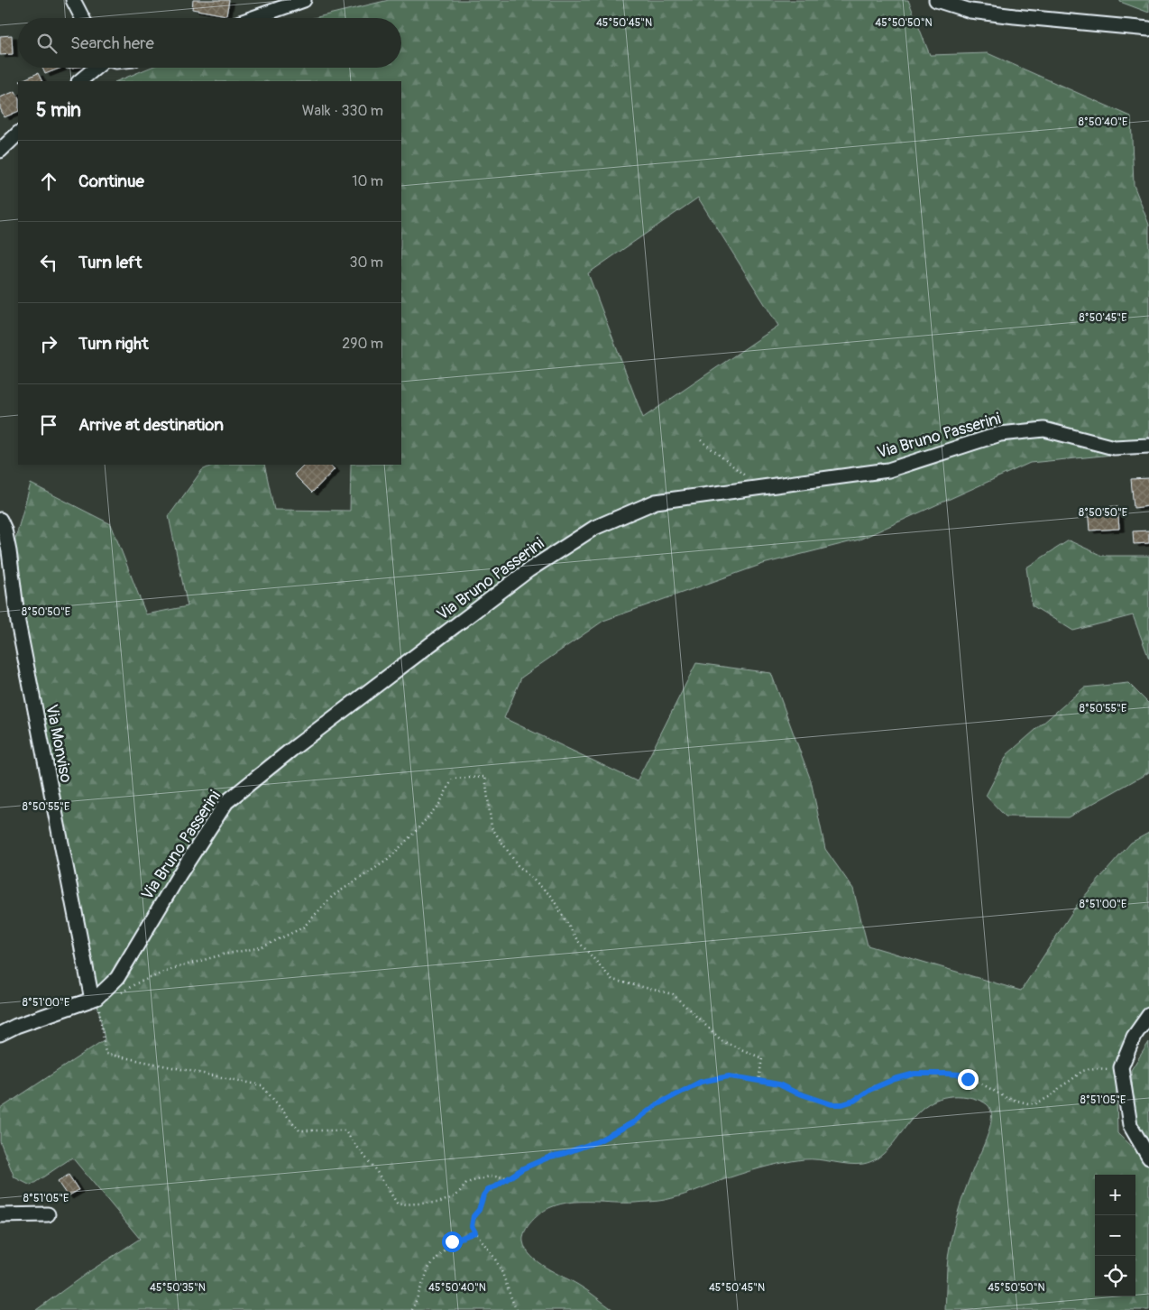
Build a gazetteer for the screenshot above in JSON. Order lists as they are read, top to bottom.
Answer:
{
  "streets": {
    "street": ["Via Bruno Passerini", "Via Monviso"]
  },
  "crossings": [
    ["Via Bruno Passerini", "Via Monviso"]
  ],
  "page": {
    "search": "Search here",
    "heading": ["5 min", "Walk · 330 m"],
    "list": [
      ["Continue", "10 m"],
      ["Turn left", "30 m"],
      ["Turn right", "290 m"],
      "Arrive at destination"
    ],
    "map_buttons": ["+", "−"]
  },
  "coordinates": [
    "45°50'50\"N",
    "45°50'45\"N",
    "8°50'40\"E",
    "8°50'45\"E",
    "8°50'50\"E",
    "8°50'55\"E",
    "8°51'00\"E",
    "8°51'05\"E",
    "45°50'35\"N",
    "45°50'40\"N"
  ]
}
